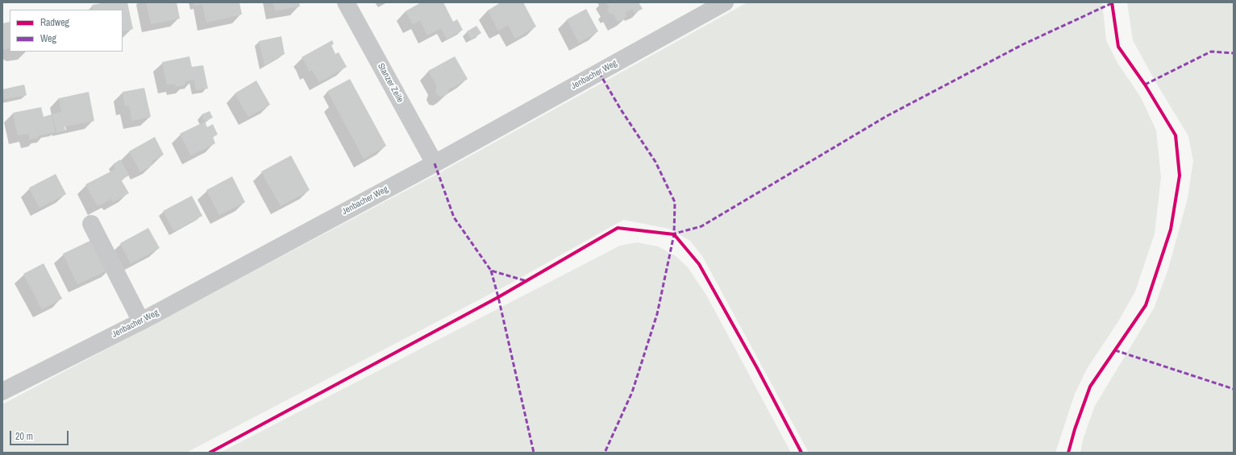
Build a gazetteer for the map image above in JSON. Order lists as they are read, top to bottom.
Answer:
{
  "streets": {
    "street": ["Jenbacher Weg", "Stanzer Zeile"]
  },
  "crossings": [
    ["Jenbacher Weg", "Stanzer Zeile"]
  ],
  "legend": ["Radweg", "Weg"],
  "scale_bar": "20 m"
}
